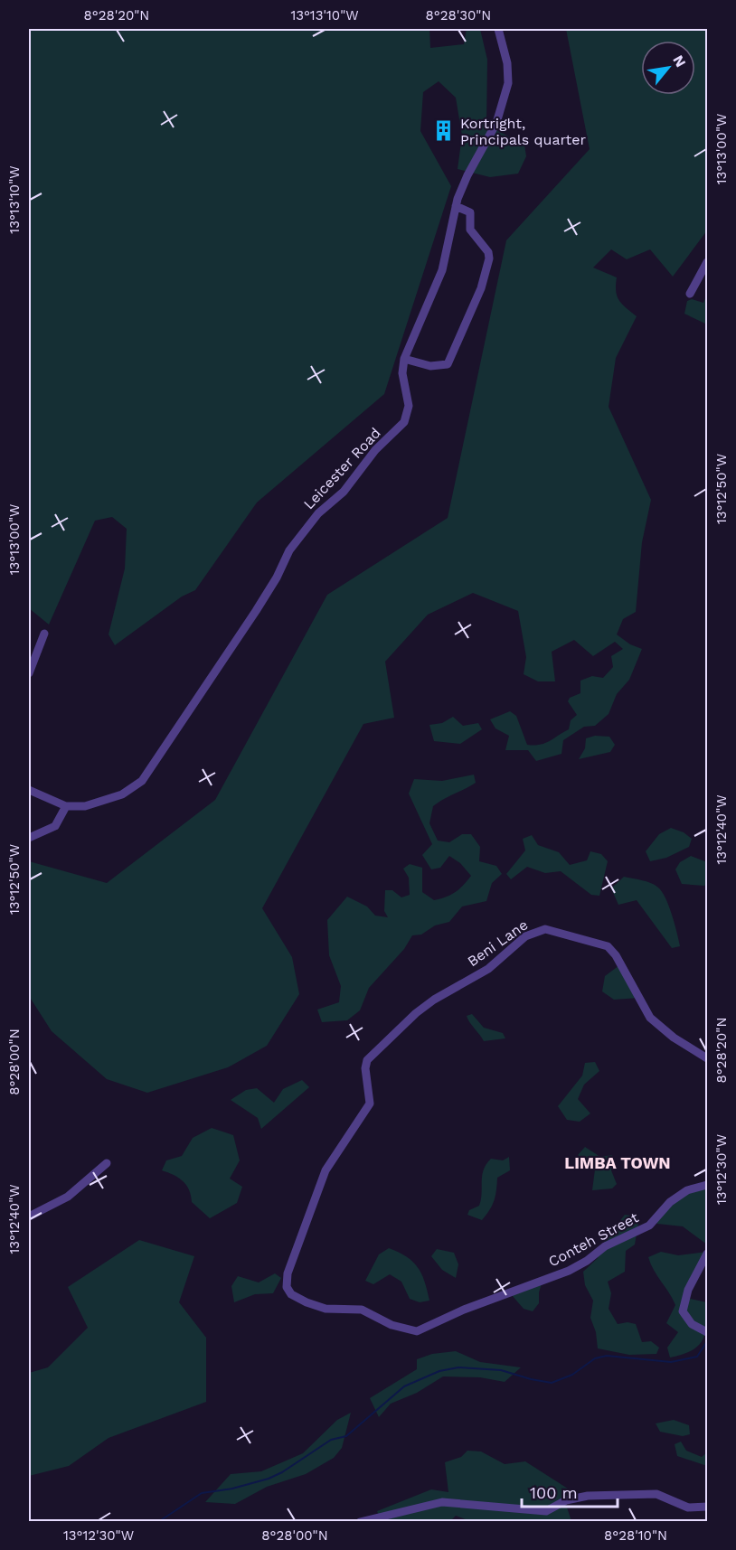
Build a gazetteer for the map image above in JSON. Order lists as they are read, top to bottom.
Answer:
{
  "streets": {
    "street": ["Leicester Road", "Beni Lane", "Conteh Street"]
  },
  "crossings": [
    ["Beni Lane", "Conteh Street"]
  ],
  "districts": ["LIMBA TOWN"],
  "places": {
    "building": ["Kortright, Principals quarter"]
  },
  "scale_bar": "100 m",
  "north": "top right",
  "coordinates": [
    "8°28'20\"N",
    "13°13'10\"W",
    "8°28'30\"N",
    "13°13'00\"W",
    "13°12'50\"W",
    "13°12'40\"W",
    "8°28'00\"N",
    "13°12'30\"W",
    "8°28'10\"N"
  ]
}
